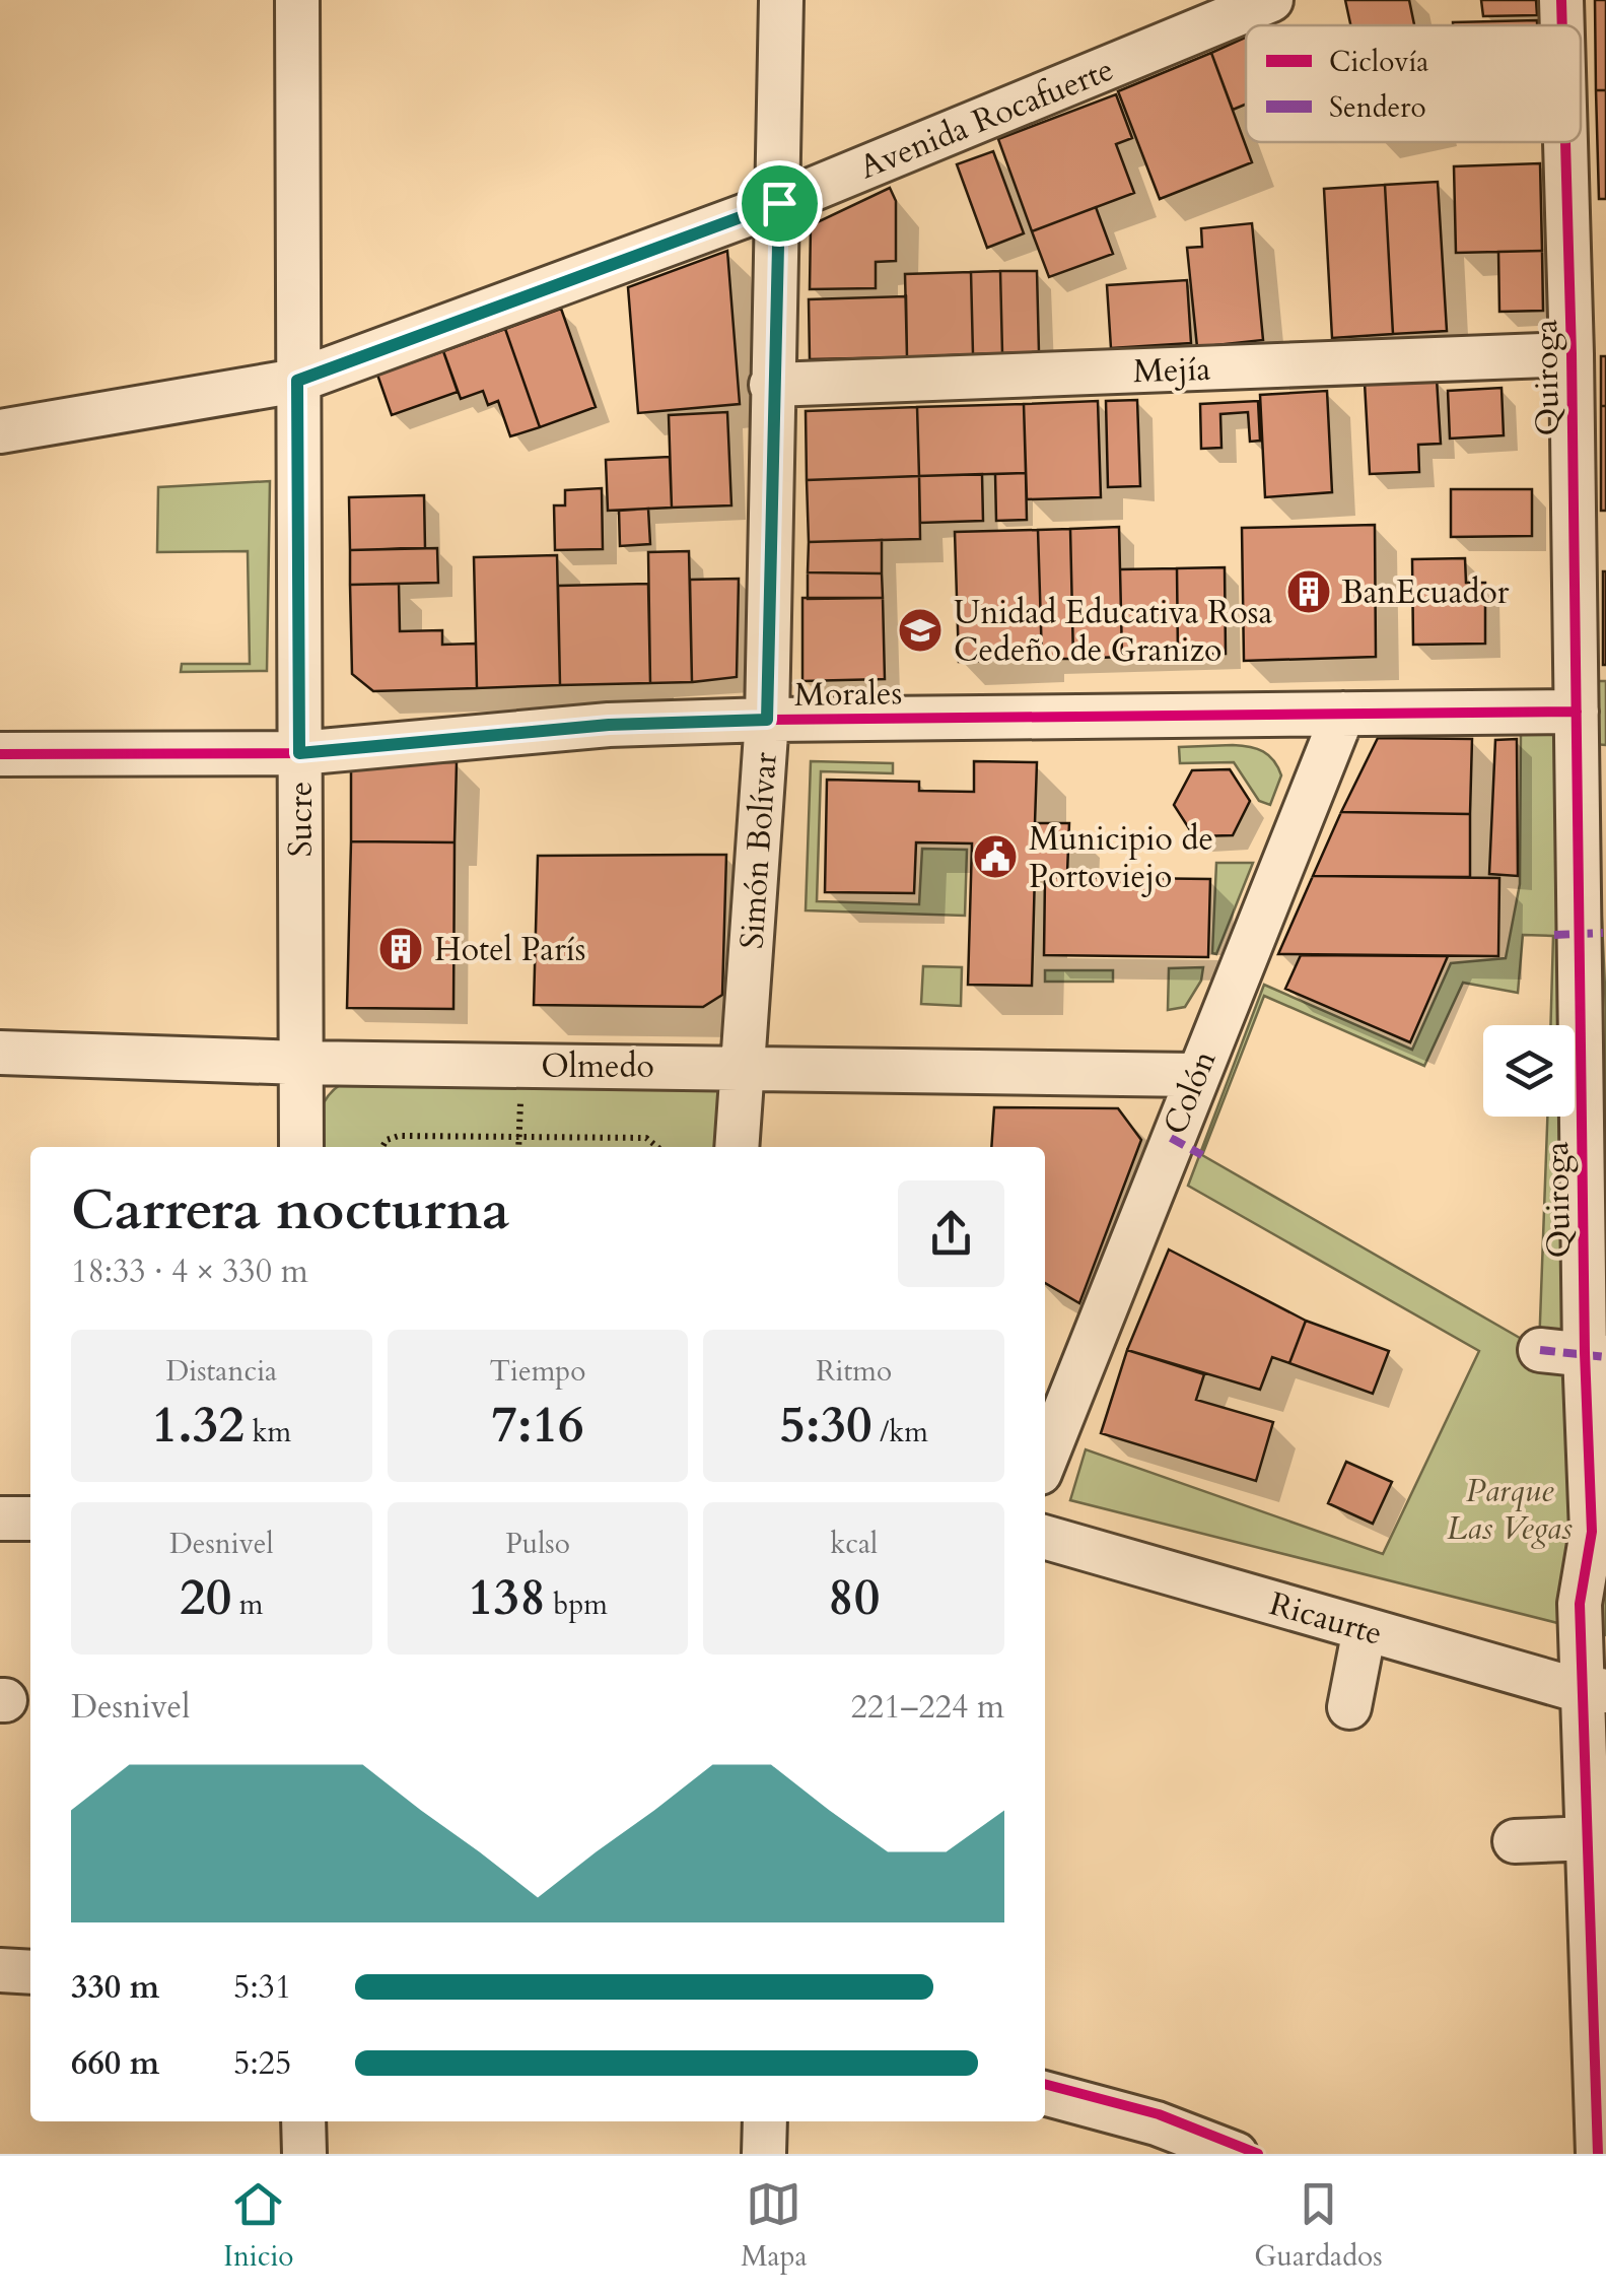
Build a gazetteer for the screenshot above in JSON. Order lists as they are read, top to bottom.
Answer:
{
  "streets": {
    "street": [
      "Avenida Rocafuerte",
      "Mejía",
      "Quiroga",
      "Morales",
      "Sucre",
      "Simón Bolívar",
      "Olmedo",
      "Colón",
      "Ricaurte"
    ]
  },
  "crossings": [
    ["Avenida Rocafuerte", "Sucre"],
    ["Avenida Rocafuerte", "Simón Bolívar"],
    ["Mejía", "Quiroga"],
    ["Mejía", "Simón Bolívar"],
    ["Quiroga", "Morales"],
    ["Quiroga", "Ricaurte"],
    ["Morales", "Sucre"],
    ["Morales", "Simón Bolívar"],
    ["Morales", "Colón"],
    ["Sucre", "Olmedo"],
    ["Simón Bolívar", "Olmedo"],
    ["Olmedo", "Colón"]
  ],
  "parks": ["Parque Las Vegas"],
  "places": {
    "building": ["BanEcuador", "Hotel París"],
    "school or university": ["Unidad Educativa Rosa Cedeño de Granizo"],
    "public building": ["Municipio de Portoviejo"]
  },
  "legend": ["Ciclovía", "Sendero"],
  "page": {
    "heading": ["Carrera nocturna", "18:33 · 4 × 330 m"],
    "stats": [
      ["Distancia", "1.32 km"],
      ["Tiempo", "7:16"],
      ["Ritmo", "5:30 /km"],
      ["Desnivel", "20 m"],
      ["Pulso", "138 bpm"],
      ["kcal", "80"]
    ],
    "chart": ["Desnivel", "221–224 m"],
    "list": [
      {
        "name": "330 m",
        "note": "5:31"
      },
      {
        "name": "660 m",
        "note": "5:25"
      }
    ],
    "tabs": ["Inicio", "Mapa", "Guardados"]
  }
}
